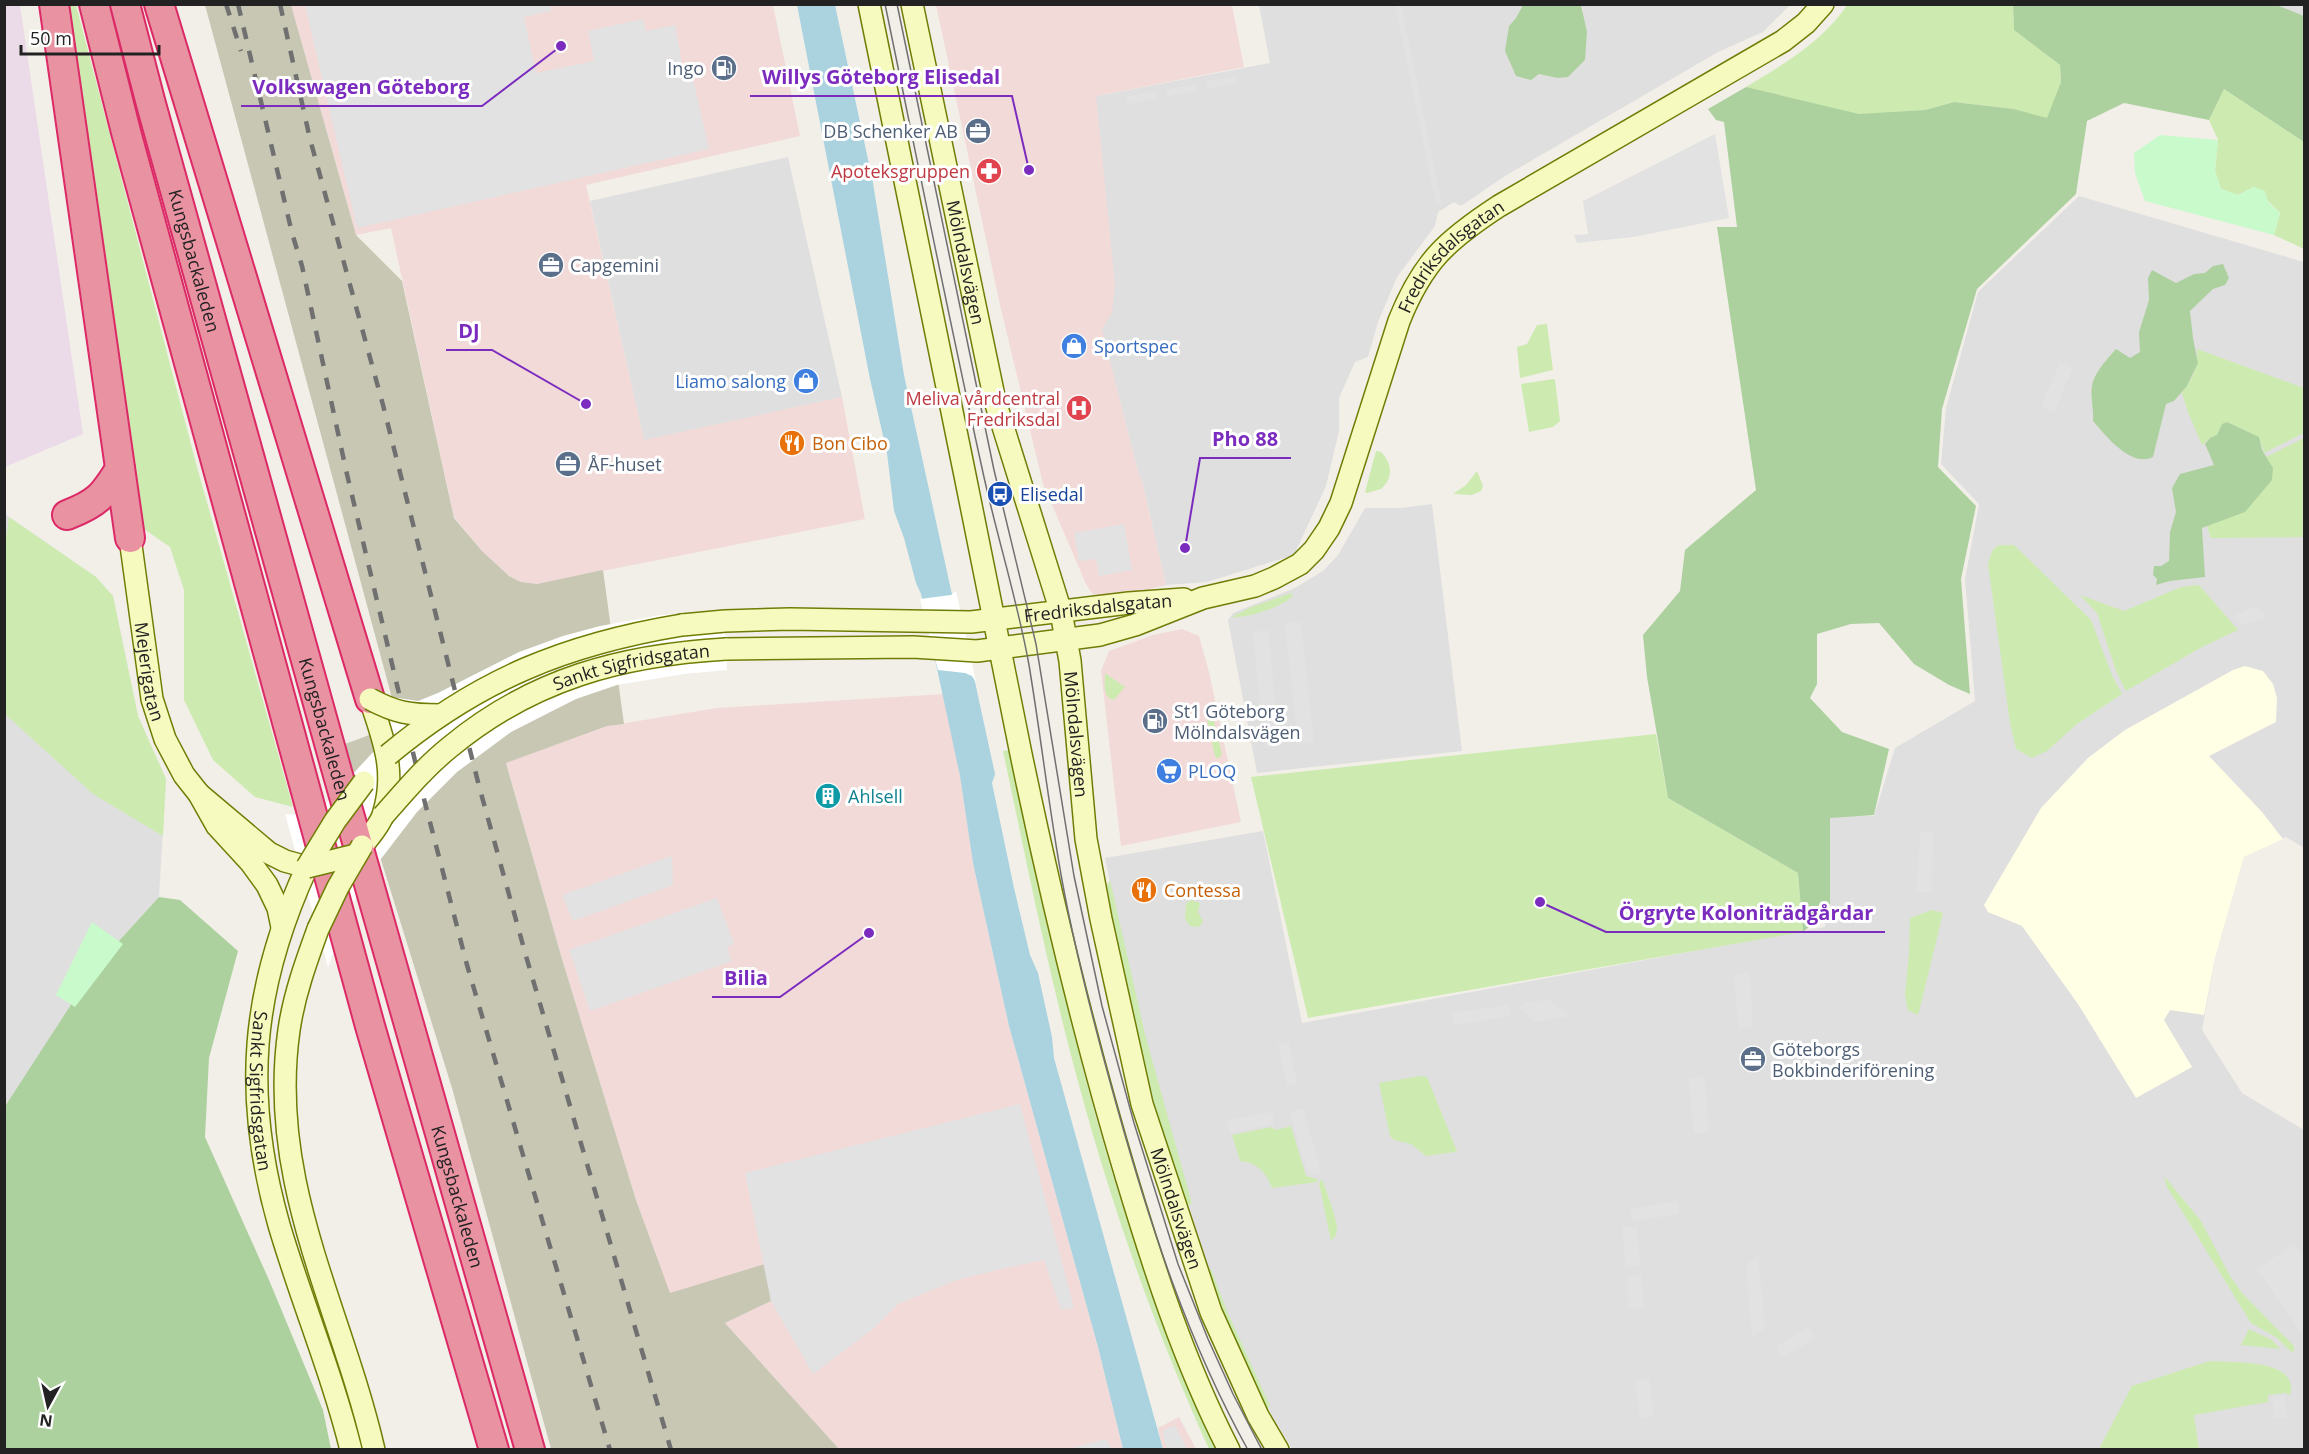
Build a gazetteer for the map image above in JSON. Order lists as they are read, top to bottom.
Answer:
{
  "streets": {
    "highway": ["Kungsbackaleden"],
    "main road": [
      "Fredriksdalsgatan",
      "Mölndalsvägen",
      "Sankt Sigfridsgatan",
      "Mejerigatan"
    ]
  },
  "crossings": [
    ["Fredriksdalsgatan", "Mölndalsvägen"],
    ["Fredriksdalsgatan", "Sankt Sigfridsgatan"],
    ["Mölndalsvägen", "Sankt Sigfridsgatan"],
    ["Sankt Sigfridsgatan", "Mejerigatan"]
  ],
  "places": {
    "other": [
      "Volkswagen Göteborg",
      "Willys Göteborg Elisedal",
      "DJ",
      "Pho 88",
      "Örgryte Koloniträdgårdar",
      "Bilia"
    ],
    "fuel station": ["Ingo", "St1 Göteborg Mölndalsvägen"],
    "office": [
      "DB Schenker AB",
      "Capgemini",
      "ÅF-huset",
      "Göteborgs Bokbinderiförening"
    ],
    "pharmacy": ["Apoteksgruppen"],
    "shop": ["Sportspec", "Liamo salong"],
    "hospital": ["Meliva vårdcentral Fredriksdal"],
    "restaurant": ["Bon Cibo", "Contessa"],
    "bus stop": ["Elisedal"],
    "supermarket": ["PLOQ"],
    "building": ["Ahlsell"]
  },
  "scale_bar": "50 m",
  "north": "bottom"
}
